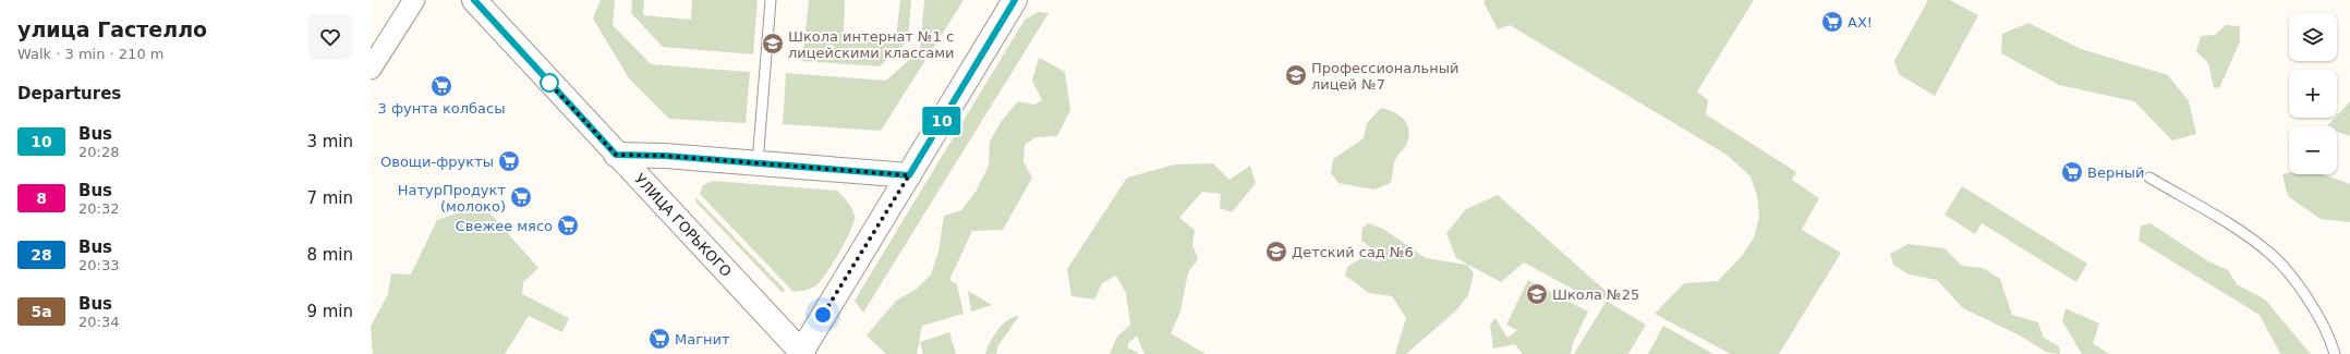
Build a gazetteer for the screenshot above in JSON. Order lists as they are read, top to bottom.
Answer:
{
  "streets": {
    "main road": ["УЛИЦА ГОРЬКОГО"]
  },
  "places": {
    "supermarket": [
      "АХ!",
      "3 фунта колбасы",
      "Овощи-фрукты",
      "Верный",
      "НатурПродукт (молоко)",
      "Свежее мясо",
      "Магнит"
    ],
    "school or university": [
      "Школа интернат №1 с лицейскими классами",
      "Профессиональный лицей №7",
      "Детский сад №6",
      "Школа №25"
    ]
  },
  "lines": ["bus line 10"],
  "page": {
    "heading": [
      ["улица Гастелло", "Walk · 3 min · 210 m"],
      "Departures"
    ],
    "on_map": "10",
    "map_buttons": ["+", "−"],
    "list": [
      {
        "mark": "10",
        "name": "Bus",
        "note": "20:28",
        "value": "3 min"
      },
      {
        "mark": "8",
        "name": "Bus",
        "note": "20:32",
        "value": "7 min"
      },
      {
        "mark": "28",
        "name": "Bus",
        "note": "20:33",
        "value": "8 min"
      },
      {
        "mark": "5а",
        "name": "Bus",
        "note": "20:34",
        "value": "9 min"
      }
    ]
  }
}
